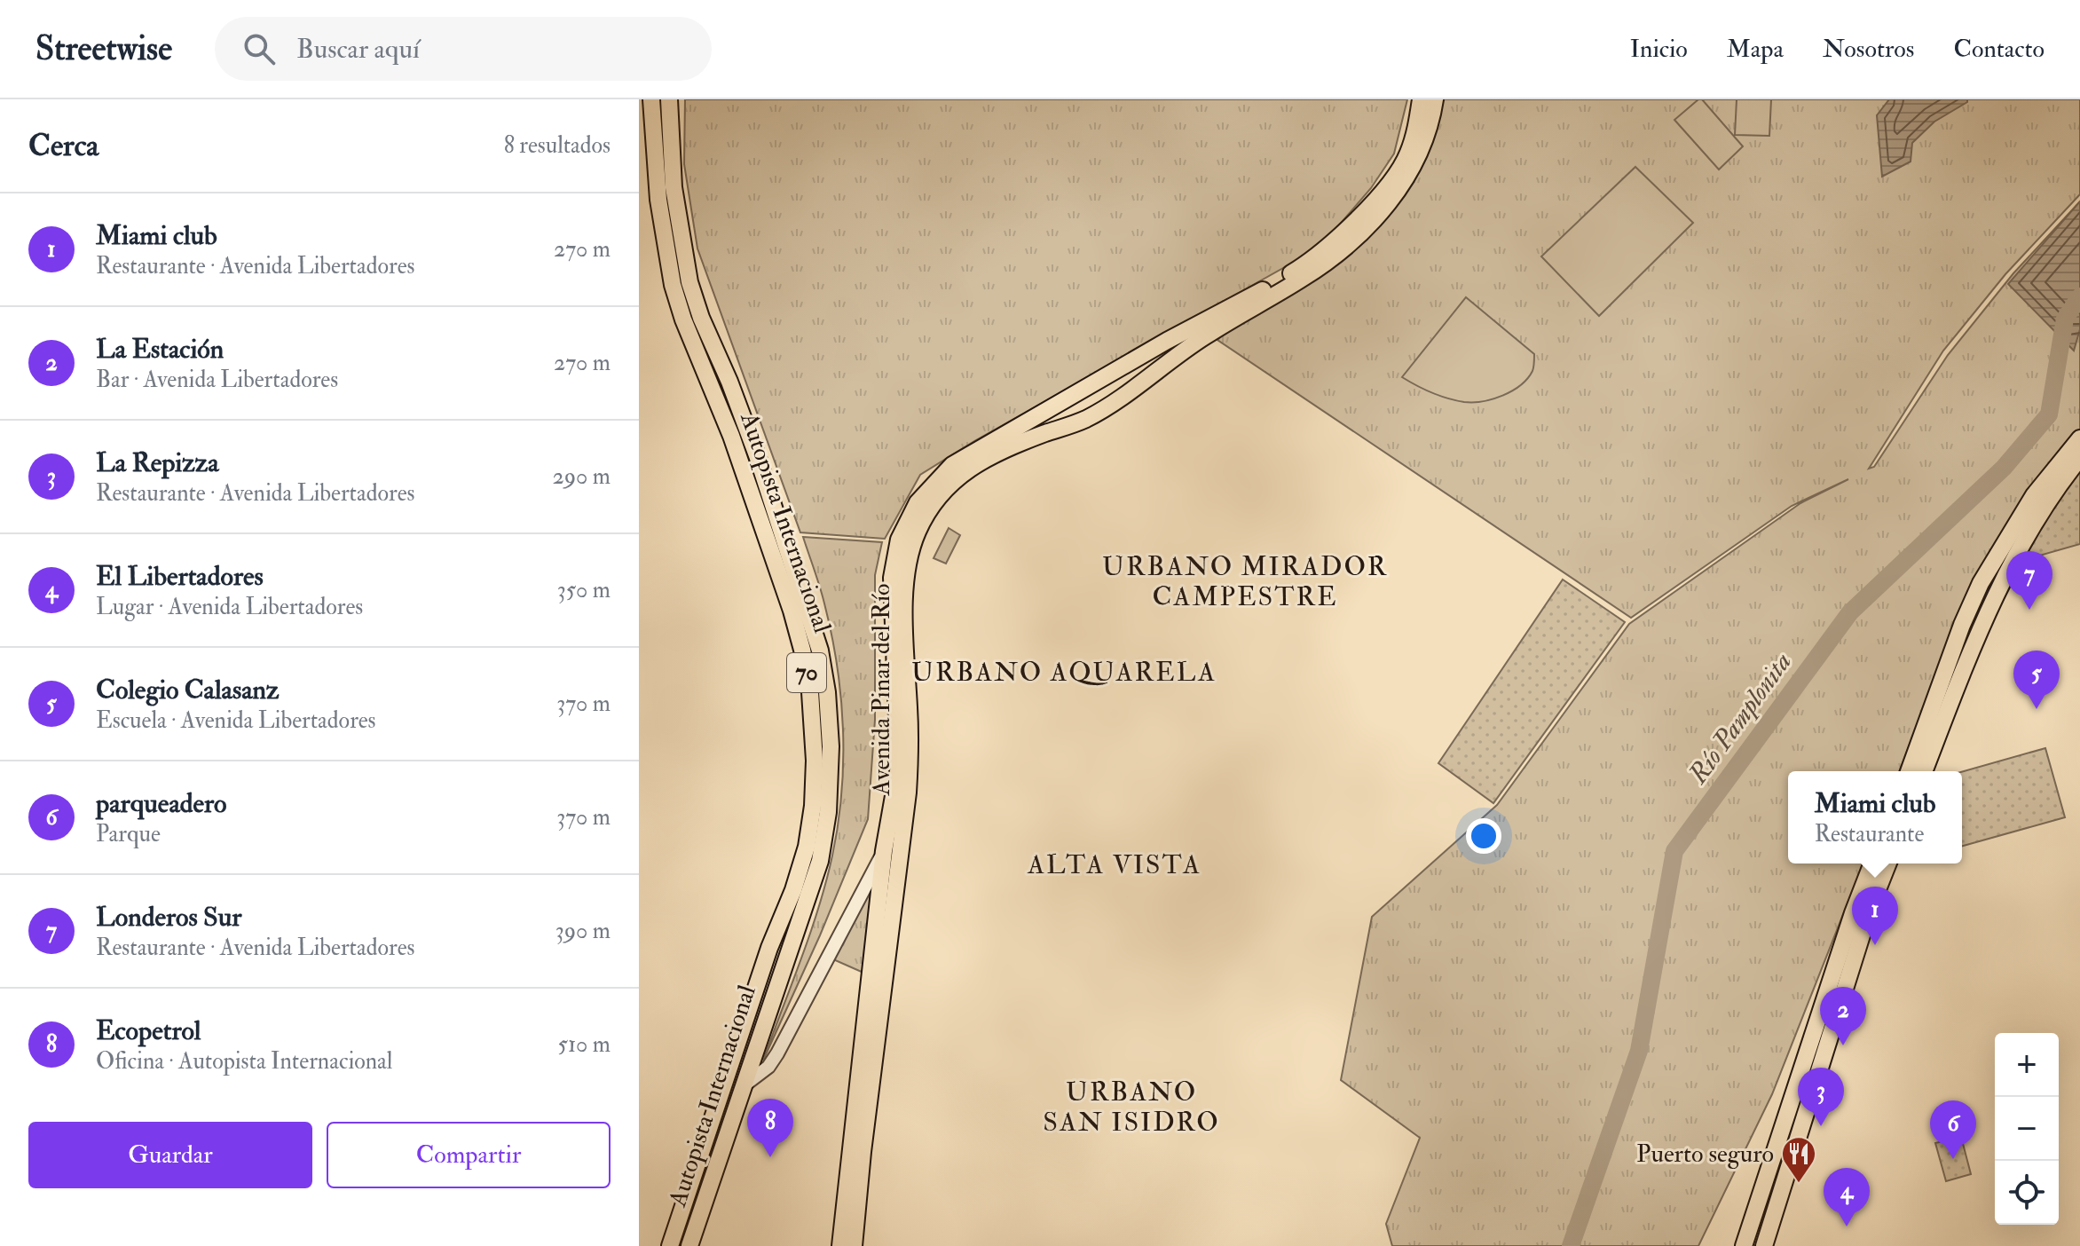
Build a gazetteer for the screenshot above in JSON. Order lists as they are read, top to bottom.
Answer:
{
  "streets": {
    "main road": ["Autopista Internacional", "70", "Avenida Pinar del Río"]
  },
  "districts": [
    "URBANO MIRADOR CAMPESTRE",
    "URBANO AQUARELA",
    "ALTA VISTA",
    "URBANO SAN ISIDRO"
  ],
  "water": ["Río Pamplonita"],
  "places": {
    "restaurant": ["Puerto seguro"]
  },
  "page": {
    "header": "Streetwise",
    "search": "Buscar aquí",
    "nav": [
      "Inicio",
      "Mapa",
      "Nosotros",
      "Contacto"
    ],
    "heading": ["Cerca", "8 resultados"],
    "list": [
      {
        "mark": "1",
        "name": "Miami club",
        "note": "Restaurante · Avenida Libertadores",
        "value": "270 m"
      },
      {
        "mark": "2",
        "name": "La Estación",
        "note": "Bar · Avenida Libertadores",
        "value": "270 m"
      },
      {
        "mark": "3",
        "name": "La Repizza",
        "note": "Restaurante · Avenida Libertadores",
        "value": "290 m"
      },
      {
        "mark": "4",
        "name": "El Libertadores",
        "note": "Lugar · Avenida Libertadores",
        "value": "350 m"
      },
      {
        "mark": "5",
        "name": "Colegio Calasanz",
        "note": "Escuela · Avenida Libertadores",
        "value": "370 m"
      },
      {
        "mark": "6",
        "name": "parqueadero",
        "note": "Parque",
        "value": "370 m"
      },
      {
        "mark": "7",
        "name": "Londeros Sur",
        "note": "Restaurante · Avenida Libertadores",
        "value": "390 m"
      },
      {
        "mark": "8",
        "name": "Ecopetrol",
        "note": "Oficina · Autopista Internacional",
        "value": "510 m"
      }
    ],
    "pins": [
      "7",
      "5",
      "1",
      "2",
      "3",
      "8",
      "6",
      "4"
    ],
    "popup": ["Miami club", "Restaurante"],
    "map_buttons": ["+", "−"],
    "buttons": ["Guardar", "Compartir"]
  }
}
